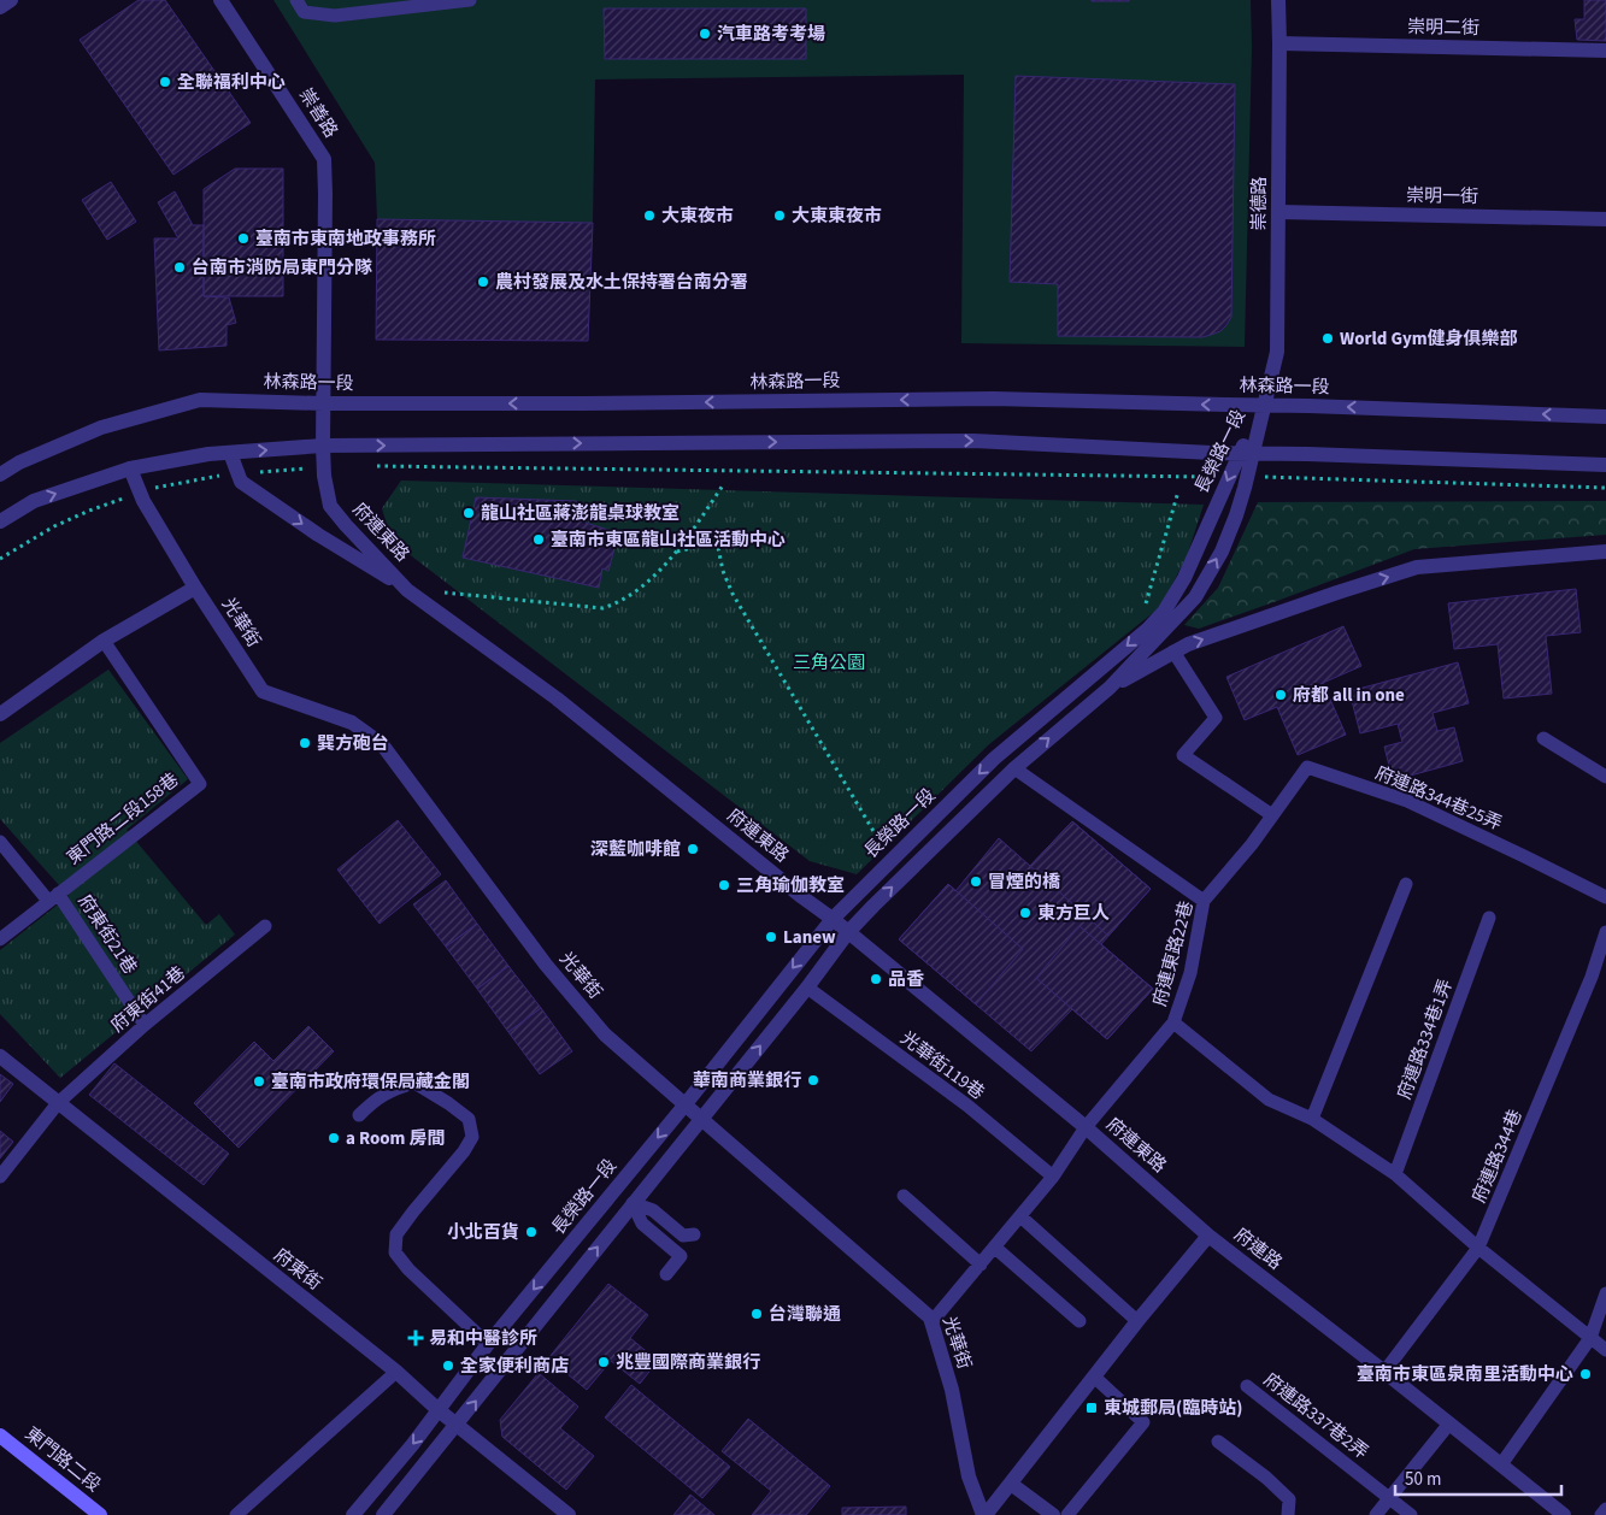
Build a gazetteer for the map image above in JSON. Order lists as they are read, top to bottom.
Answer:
{
  "streets": {
    "main road": ["東門路二段"],
    "street": [
      "崇明二街",
      "崇善路",
      "崇明一街",
      "崇德路",
      "林森路一段",
      "長榮路一段",
      "府連東路",
      "光華街",
      "府連路",
      "府東街"
    ],
    "lane": [
      "府連路344巷25弄",
      "東門路二段158巷",
      "府東街21巷",
      "府連東路22巷",
      "府東街41巷",
      "府連路334巷1弄",
      "光華街119巷",
      "府連路344巷",
      "府連路337巷2弄"
    ]
  },
  "crossings": [
    ["崇明二街", "崇德路"],
    ["崇善路", "林森路一段"],
    ["崇善路", "府連東路"],
    ["崇明一街", "崇德路"],
    ["崇德路", "林森路一段"],
    ["崇德路", "長榮路一段"],
    ["林森路一段", "長榮路一段"],
    ["長榮路一段", "府連東路"],
    ["長榮路一段", "光華街"],
    ["長榮路一段", "光華街119巷"],
    ["長榮路一段", "府東街"],
    ["府連東路", "府連東路22巷"],
    ["府連東路", "府連路"],
    ["光華街", "府連路"],
    ["府連路344巷25弄", "府連東路22巷"],
    ["東門路二段158巷", "府東街21巷"],
    ["府東街21巷", "府東街41巷"],
    ["府東街41巷", "府東街"],
    ["府連路344巷", "府連路"]
  ],
  "parks": ["三角公園"],
  "places": {
    "other": [
      "汽車路考考場",
      "全聯福利中心",
      "大東夜市",
      "大東東夜市",
      "臺南市東南地政事務所",
      "台南市消防局東門分隊",
      "農村發展及水土保持署台南分署",
      "World Gym健身俱樂部",
      "龍山社區蔣澎龍桌球教室",
      "臺南市東區龍山社區活動中心",
      "府都 all in one",
      "巽方砲台",
      "深藍咖啡館",
      "冒煙的橋",
      "三角瑜伽教室",
      "東方巨人",
      "Lanew",
      "品香",
      "華南商業銀行",
      "臺南市政府環保局藏金閣",
      "a Room 房間",
      "小北百貨",
      "台灣聯通",
      "兆豐國際商業銀行",
      "全家便利商店",
      "臺南市東區泉南里活動中心"
    ],
    "health": ["易和中醫診所"],
    "transit": ["東城郵局(臨時站)"]
  },
  "scale_bar": "50 m"
}
